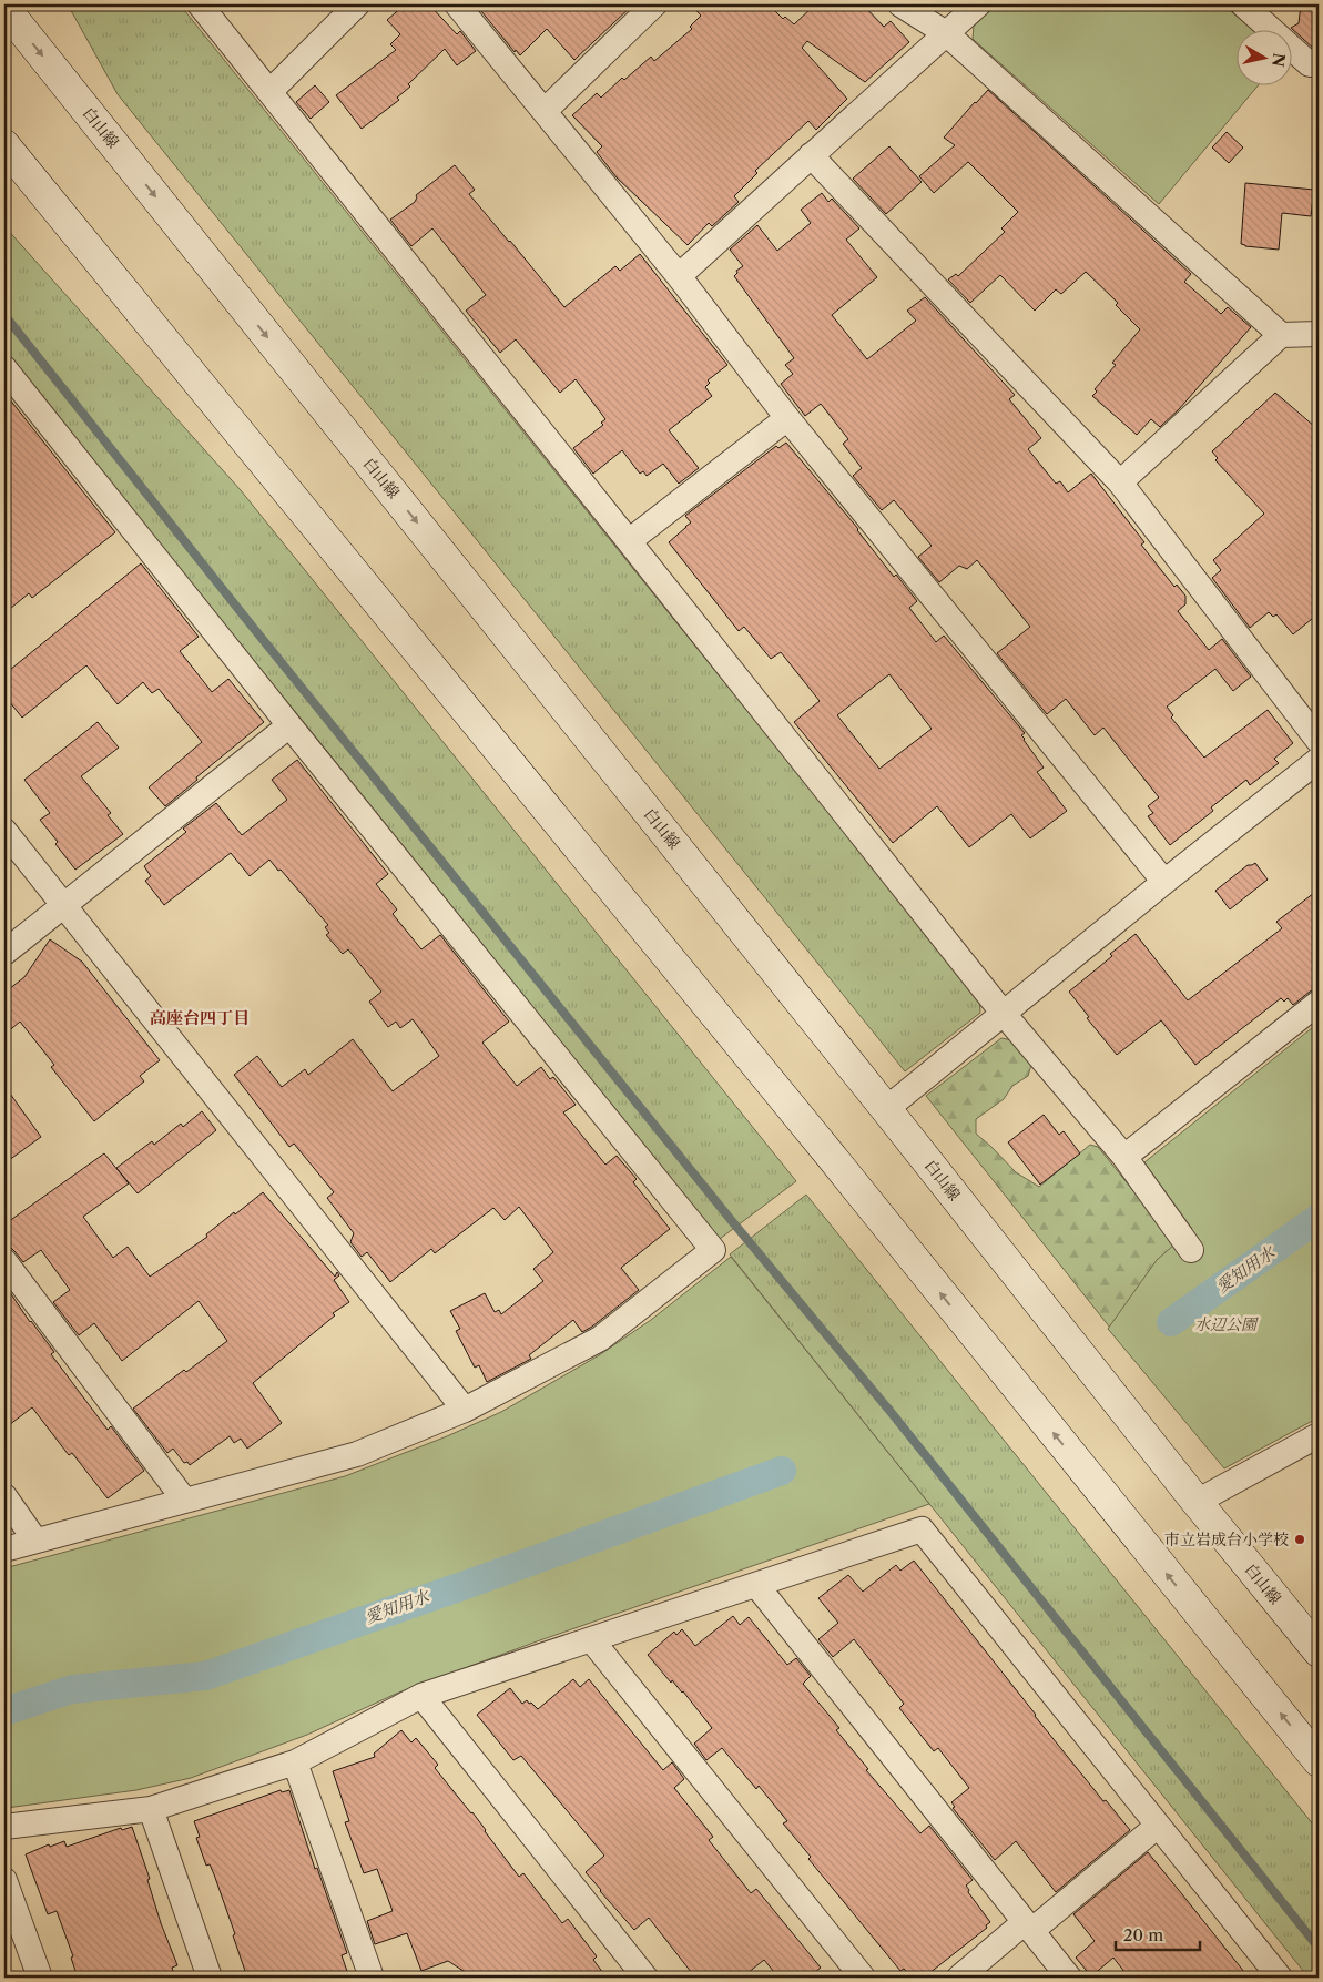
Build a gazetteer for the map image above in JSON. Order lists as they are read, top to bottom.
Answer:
{
  "streets": {
    "street": ["白山線"]
  },
  "districts": ["高座台四丁目"],
  "water": ["愛知用水"],
  "parks": ["水辺公園"],
  "places": ["市立岩成台小学校"],
  "scale_bar": "20 m",
  "north": "right"
}
